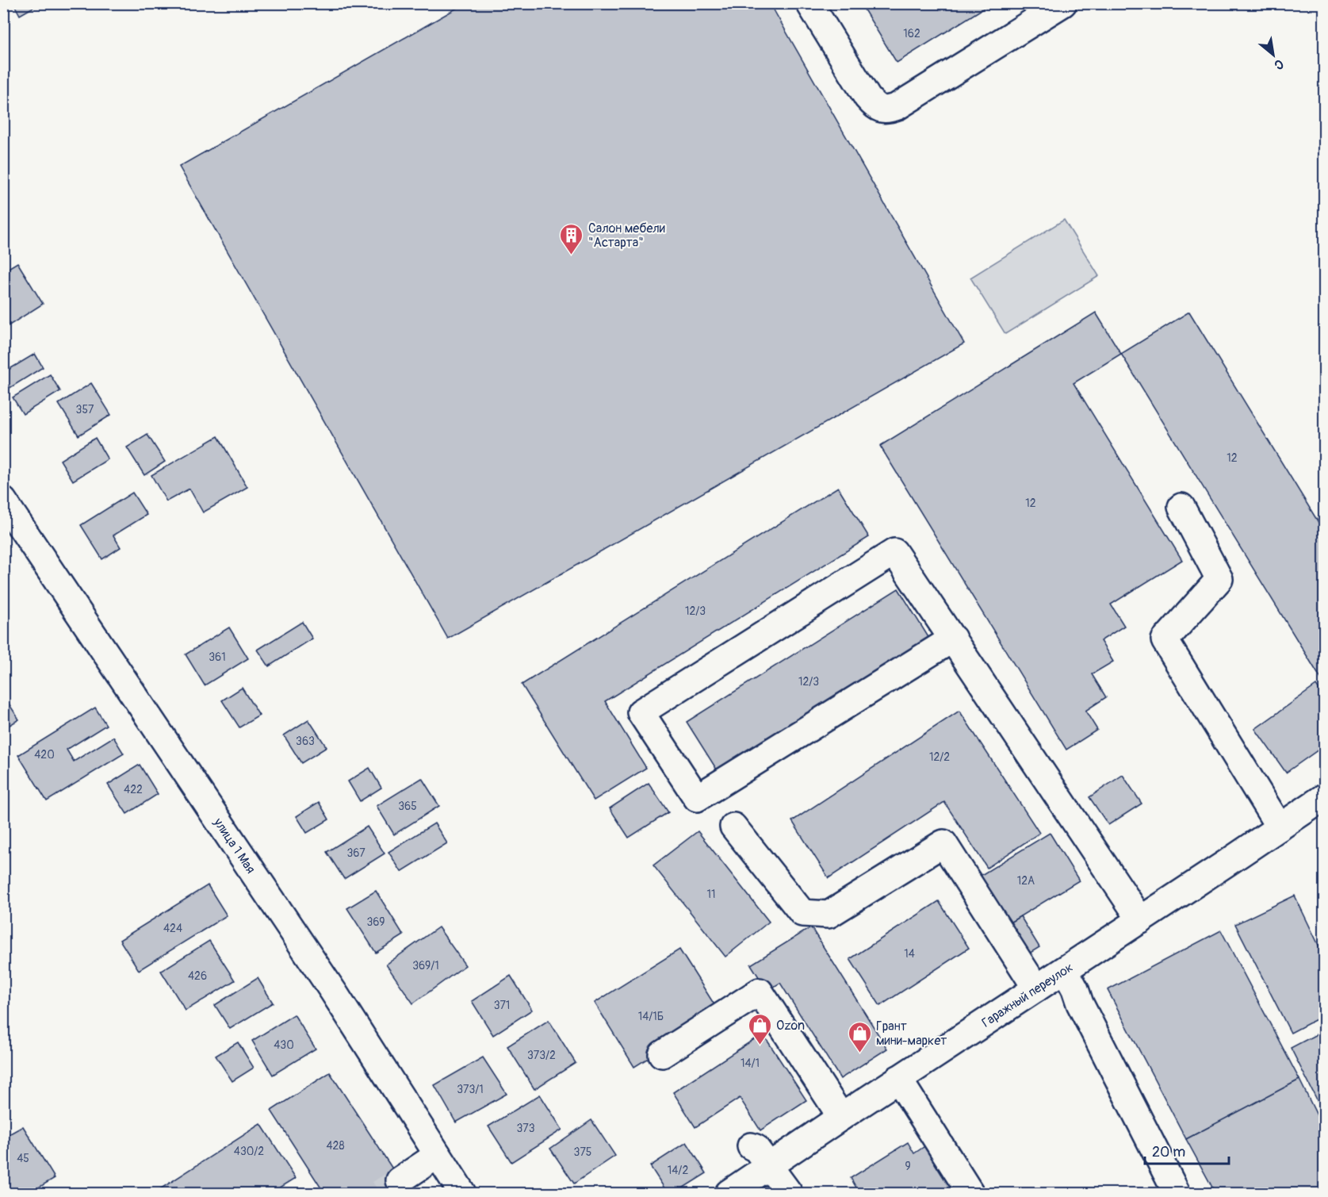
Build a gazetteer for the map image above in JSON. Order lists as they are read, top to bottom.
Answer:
{
  "streets": {
    "street": ["улица 1 Мая", "Гаражный переулок"]
  },
  "places": {
    "building": ["Салон мебели \"Астарта\""],
    "shop": ["Ozon", "Грант мини-маркет"]
  },
  "house_numbers": [
    "162",
    "357",
    "12",
    "12",
    "12/3",
    "361",
    "12/3",
    "363",
    "420",
    "12/2",
    "422",
    "365",
    "367",
    "12А",
    "11",
    "369",
    "424",
    "14",
    "369/1",
    "426",
    "371",
    "14/1Б",
    "430",
    "373/2",
    "14/1",
    "373/1",
    "373",
    "428",
    "430/2",
    "375",
    "45",
    "9",
    "14/2"
  ],
  "scale_bar": "20 m",
  "north": "bottom right"
}
